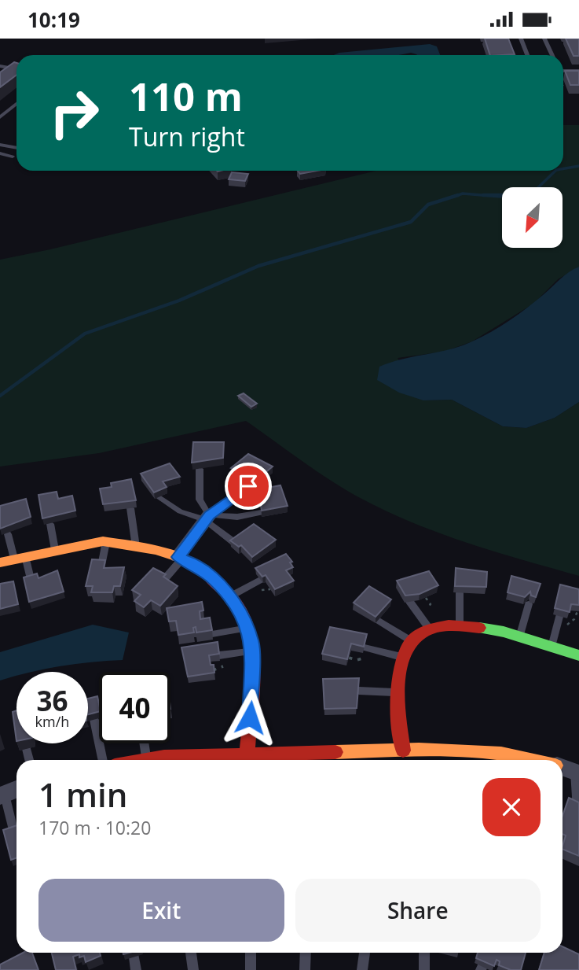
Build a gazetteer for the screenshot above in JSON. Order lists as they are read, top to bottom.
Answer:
{
  "north": "bottom left",
  "page": {
    "status": "10:19",
    "turn": ["110 m", "Turn right"],
    "speed": "36 km/h",
    "limit": "40",
    "heading": ["1 min", "170 m · 10:20"],
    "buttons": ["Exit", "Share"]
  }
}
